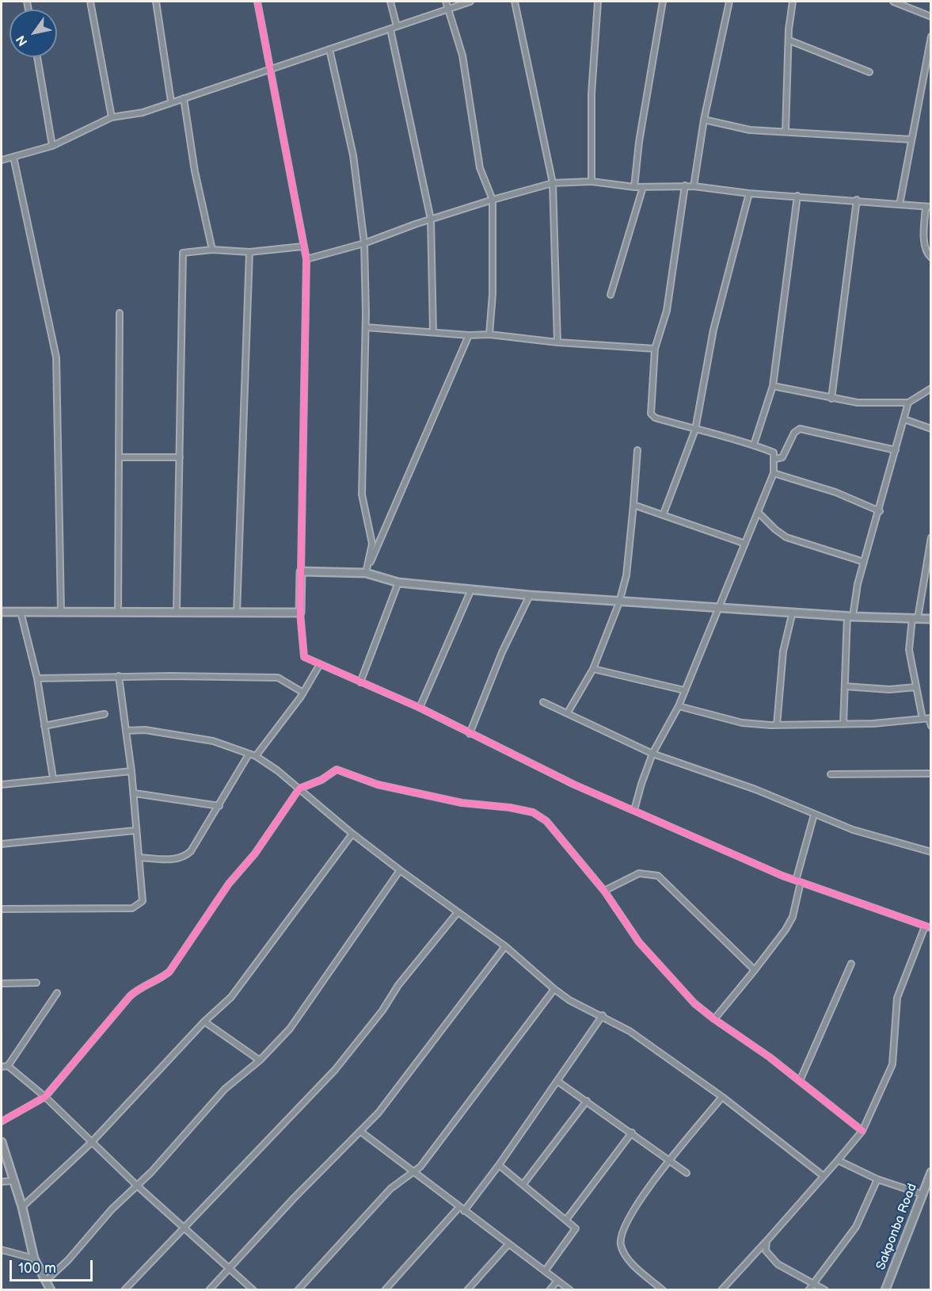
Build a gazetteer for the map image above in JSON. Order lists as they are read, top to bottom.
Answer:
{
  "streets": {
    "street": ["Sakponba Road"]
  },
  "scale_bar": "100 m",
  "north": "bottom left"
}
